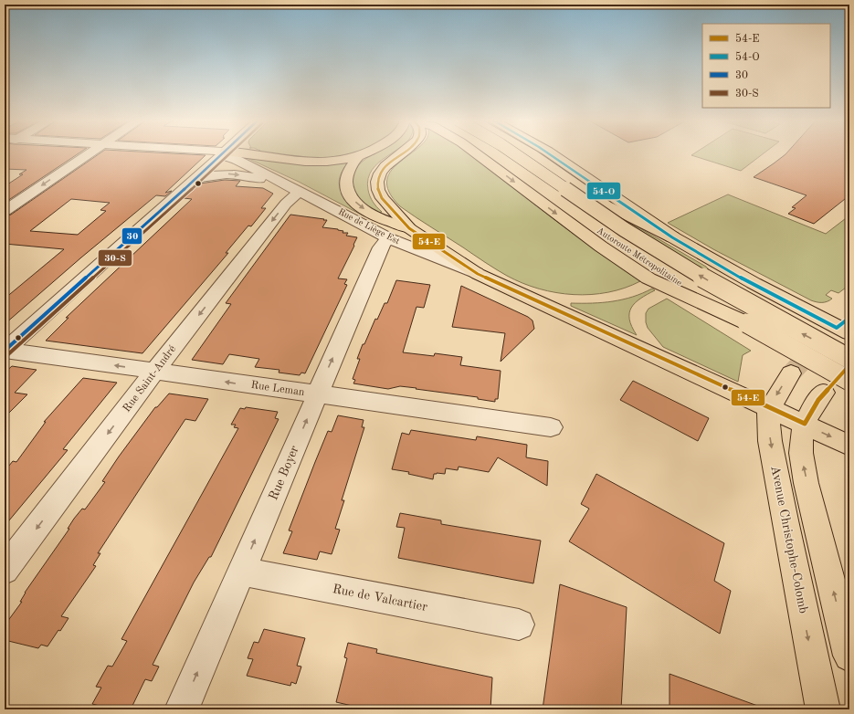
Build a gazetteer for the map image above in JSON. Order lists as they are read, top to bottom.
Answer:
{
  "streets": {
    "main road": ["Rue de Liège Est", "Autoroute Métropolitaine", "Avenue Christophe-Colomb"],
    "street": [
      "Rue Saint-André",
      "Rue Leman",
      "Rue Boyer",
      "Rue de Valcartier"
    ]
  },
  "crossings": [
    ["Rue de Liège Est", "Rue Saint-André"],
    ["Rue de Liège Est", "Rue Boyer"],
    ["Rue de Liège Est", "Avenue Christophe-Colomb"],
    ["Rue Saint-André", "Rue Leman"],
    ["Rue Leman", "Rue Boyer"],
    ["Rue Boyer", "Rue de Valcartier"]
  ],
  "one_way": ["Rue Leman", "Rue Boyer"],
  "lines": [
    "transit line 54-E",
    "transit line 54-O",
    "transit line 30",
    "transit line 30-S"
  ],
  "legend": [
    "54-E",
    "54-O",
    "30",
    "30-S"
  ]
}
